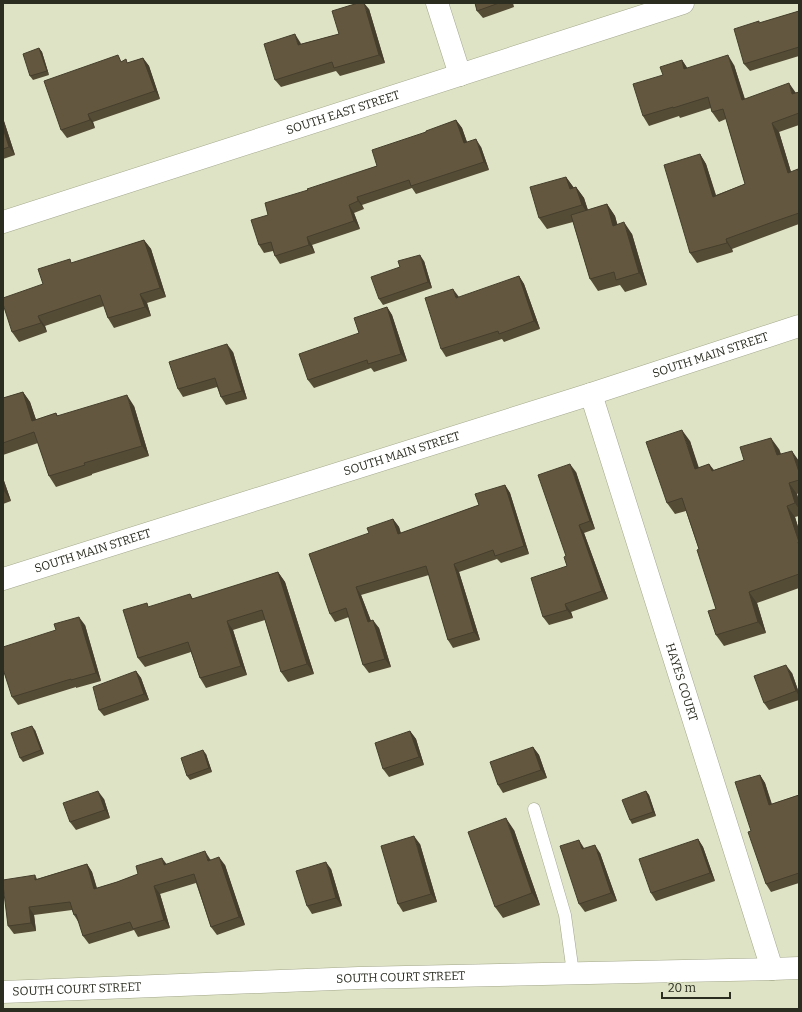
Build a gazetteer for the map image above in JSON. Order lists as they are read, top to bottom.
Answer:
{
  "streets": {
    "street": [
      "SOUTH EAST STREET",
      "SOUTH MAIN STREET",
      "HAYES COURT",
      "SOUTH COURT STREET"
    ]
  },
  "crossings": [
    ["SOUTH MAIN STREET", "HAYES COURT"],
    ["HAYES COURT", "SOUTH COURT STREET"]
  ],
  "scale_bar": "20 m"
}
